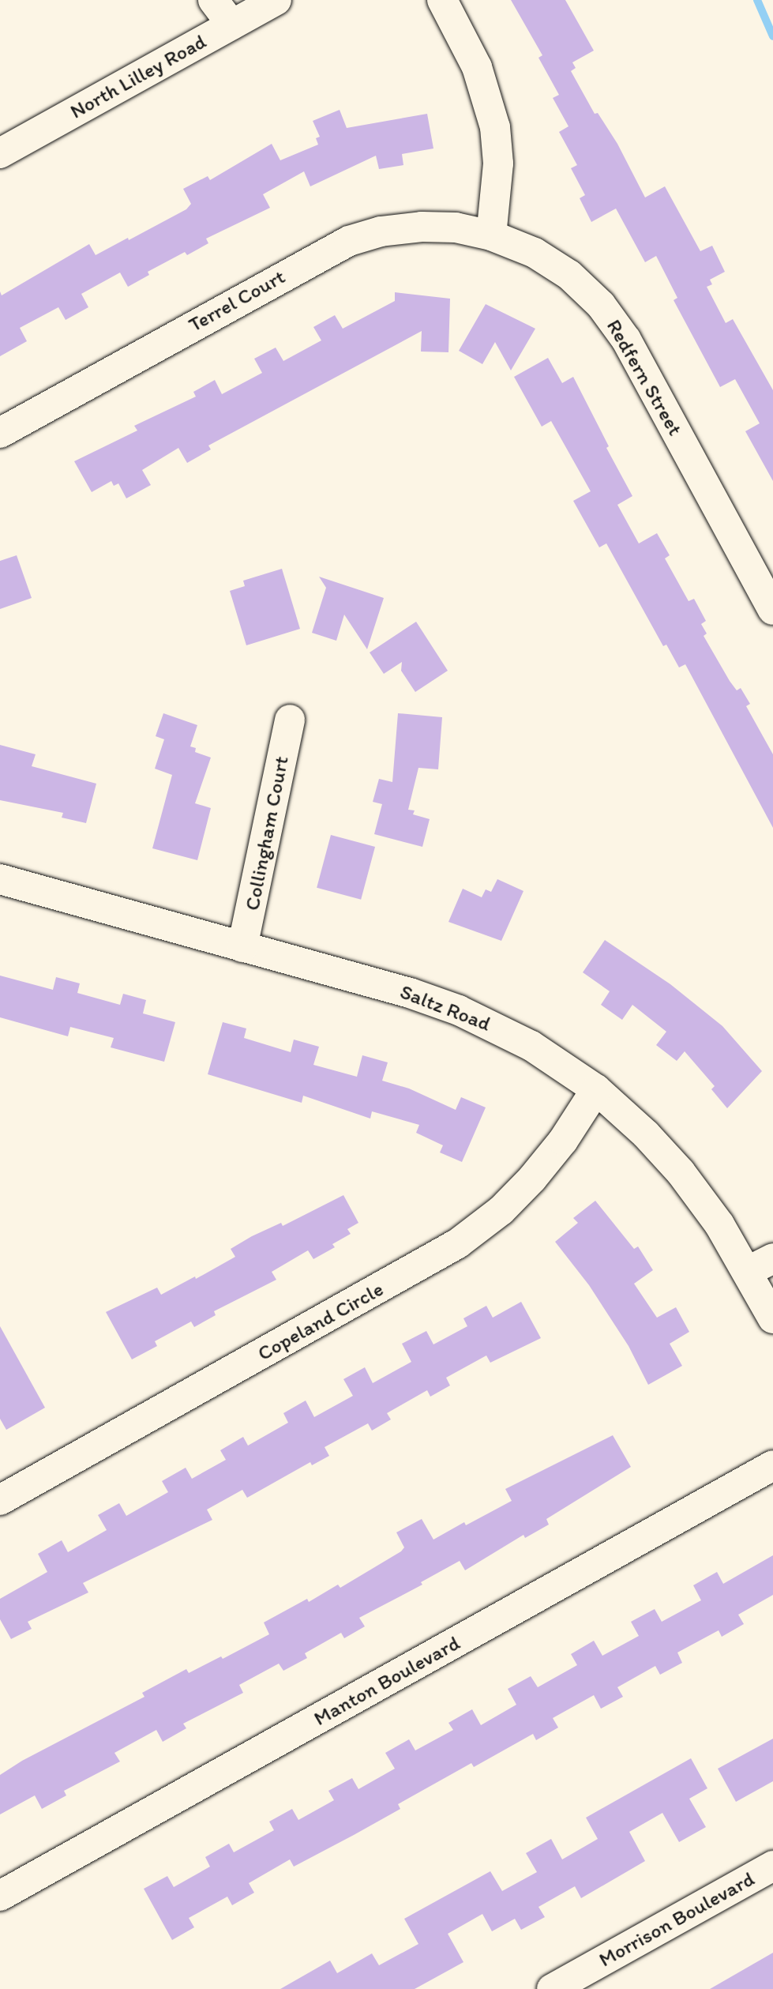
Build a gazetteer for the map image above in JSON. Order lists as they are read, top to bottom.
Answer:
{
  "streets": {
    "street": [
      "North Lilley Road",
      "Terrel Court",
      "Redfern Street",
      "Collingham Court",
      "Saltz Road",
      "Copeland Circle",
      "Manton Boulevard",
      "Morrison Boulevard"
    ]
  },
  "crossings": [
    ["Terrel Court", "Redfern Street"],
    ["Collingham Court", "Saltz Road"],
    ["Saltz Road", "Copeland Circle"]
  ]
}
